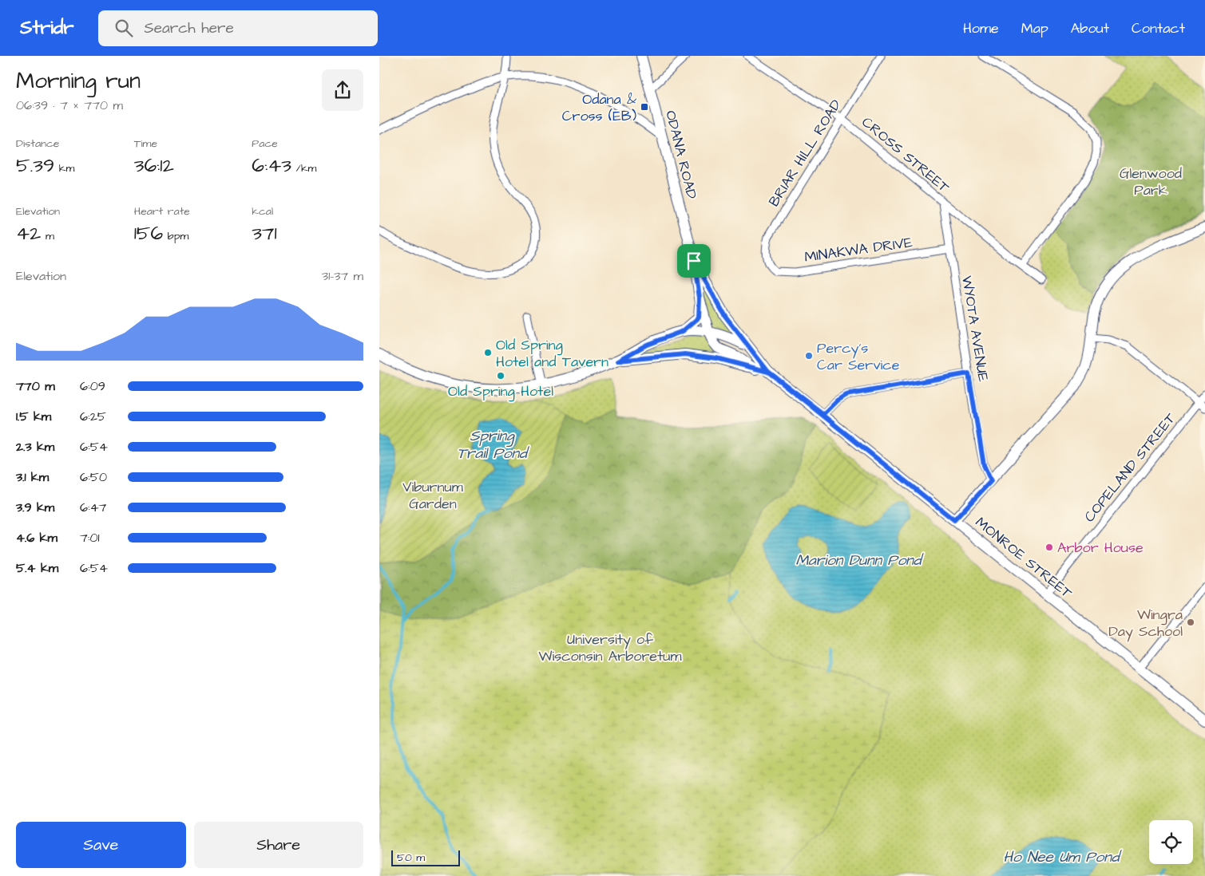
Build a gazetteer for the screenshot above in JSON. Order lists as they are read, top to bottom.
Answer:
{
  "streets": {
    "main road": ["ODANA ROAD", "MONROE STREET"],
    "street": [
      "BRIAR HILL ROAD",
      "CROSS STREET",
      "MINAKWA DRIVE",
      "WYOTA AVENUE",
      "COPELAND STREET"
    ]
  },
  "crossings": [
    ["BRIAR HILL ROAD", "CROSS STREET"],
    ["BRIAR HILL ROAD", "MINAKWA DRIVE"],
    ["ODANA ROAD", "MONROE STREET"],
    ["CROSS STREET", "WYOTA AVENUE"],
    ["MINAKWA DRIVE", "WYOTA AVENUE"],
    ["COPELAND STREET", "MONROE STREET"]
  ],
  "water": ["Spring Trail Pond", "Marion Dunn Pond", "Ho Nee Um Pond"],
  "parks": ["Glenwood Park", "Viburnum Garden", "University of Wisconsin Arboretum"],
  "places": {
    "transit": ["Odana & Cross (EB)"],
    "other": [
      "Old Spring Hotel and Tavern",
      "Percy's Car Service",
      "Old Spring Hotel",
      "Arbor House",
      "Wingra Day School"
    ]
  },
  "scale_bar": "50 m",
  "page": {
    "header": "Stridr",
    "search": "Search here",
    "nav": [
      "Home",
      "Map",
      "About",
      "Contact"
    ],
    "heading": ["Morning run", "06:39 · 7 × 770 m"],
    "stats": [
      ["Distance", "5.39 km"],
      ["Time", "36:12"],
      ["Pace", "6:43 /km"],
      ["Elevation", "42 m"],
      ["Heart rate", "156 bpm"],
      ["kcal", "371"]
    ],
    "chart": ["Elevation", "31–37 m"],
    "list": [
      {
        "name": "770 m",
        "note": "6:09"
      },
      {
        "name": "1.5 km",
        "note": "6:25"
      },
      {
        "name": "2.3 km",
        "note": "6:54"
      },
      {
        "name": "3.1 km",
        "note": "6:50"
      },
      {
        "name": "3.9 km",
        "note": "6:47"
      },
      {
        "name": "4.6 km",
        "note": "7:01"
      },
      {
        "name": "5.4 km",
        "note": "6:54"
      }
    ],
    "buttons": ["Save", "Share"],
    "scale": "50 m"
  }
}
